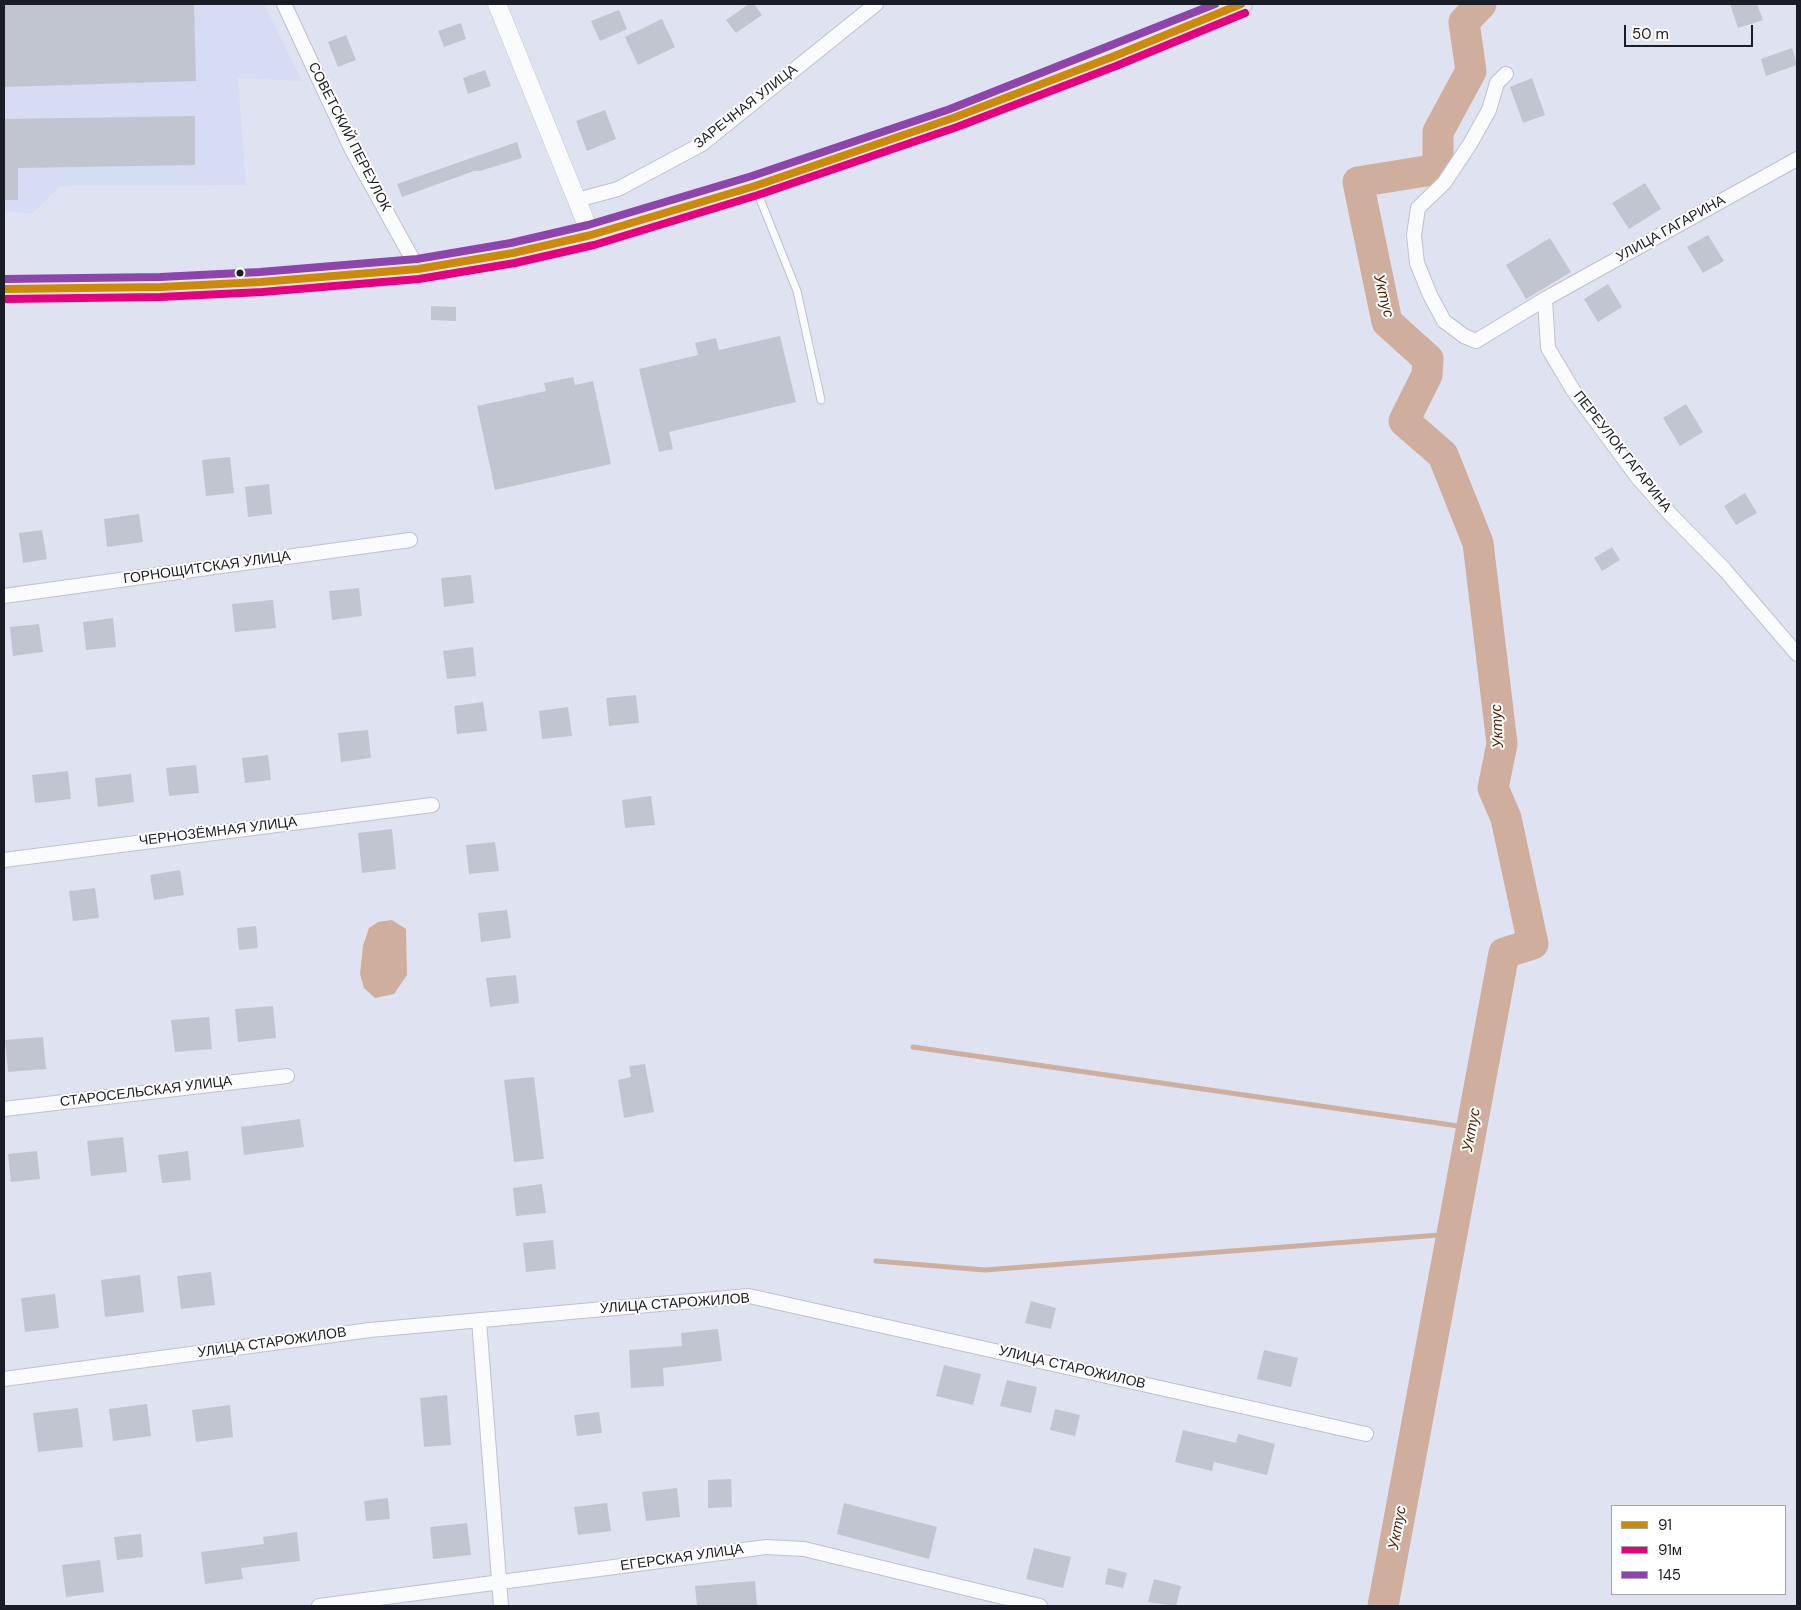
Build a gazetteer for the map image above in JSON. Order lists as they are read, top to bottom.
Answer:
{
  "streets": {
    "street": [
      "ЗАРЕЧНАЯ УЛИЦА",
      "СОВЕТСКИЙ ПЕРЕУЛОК",
      "УЛИЦА ГАГАРИНА",
      "ПЕРЕУЛОК ГАГАРИНА",
      "ГОРНОЩИТСКАЯ УЛИЦА",
      "ЧЕРНОЗЁМНАЯ УЛИЦА",
      "СТАРОСЕЛЬСКАЯ УЛИЦА",
      "УЛИЦА СТАРОЖИЛОВ",
      "ЕГЕРСКАЯ УЛИЦА"
    ]
  },
  "crossings": [
    ["УЛИЦА ГАГАРИНА", "ПЕРЕУЛОК ГАГАРИНА"]
  ],
  "water": ["Уктус"],
  "lines": ["transit line 91", "transit line 145", "transit line 91м"],
  "legend": ["91", "91м", "145"],
  "scale_bar": "50 m"
}
